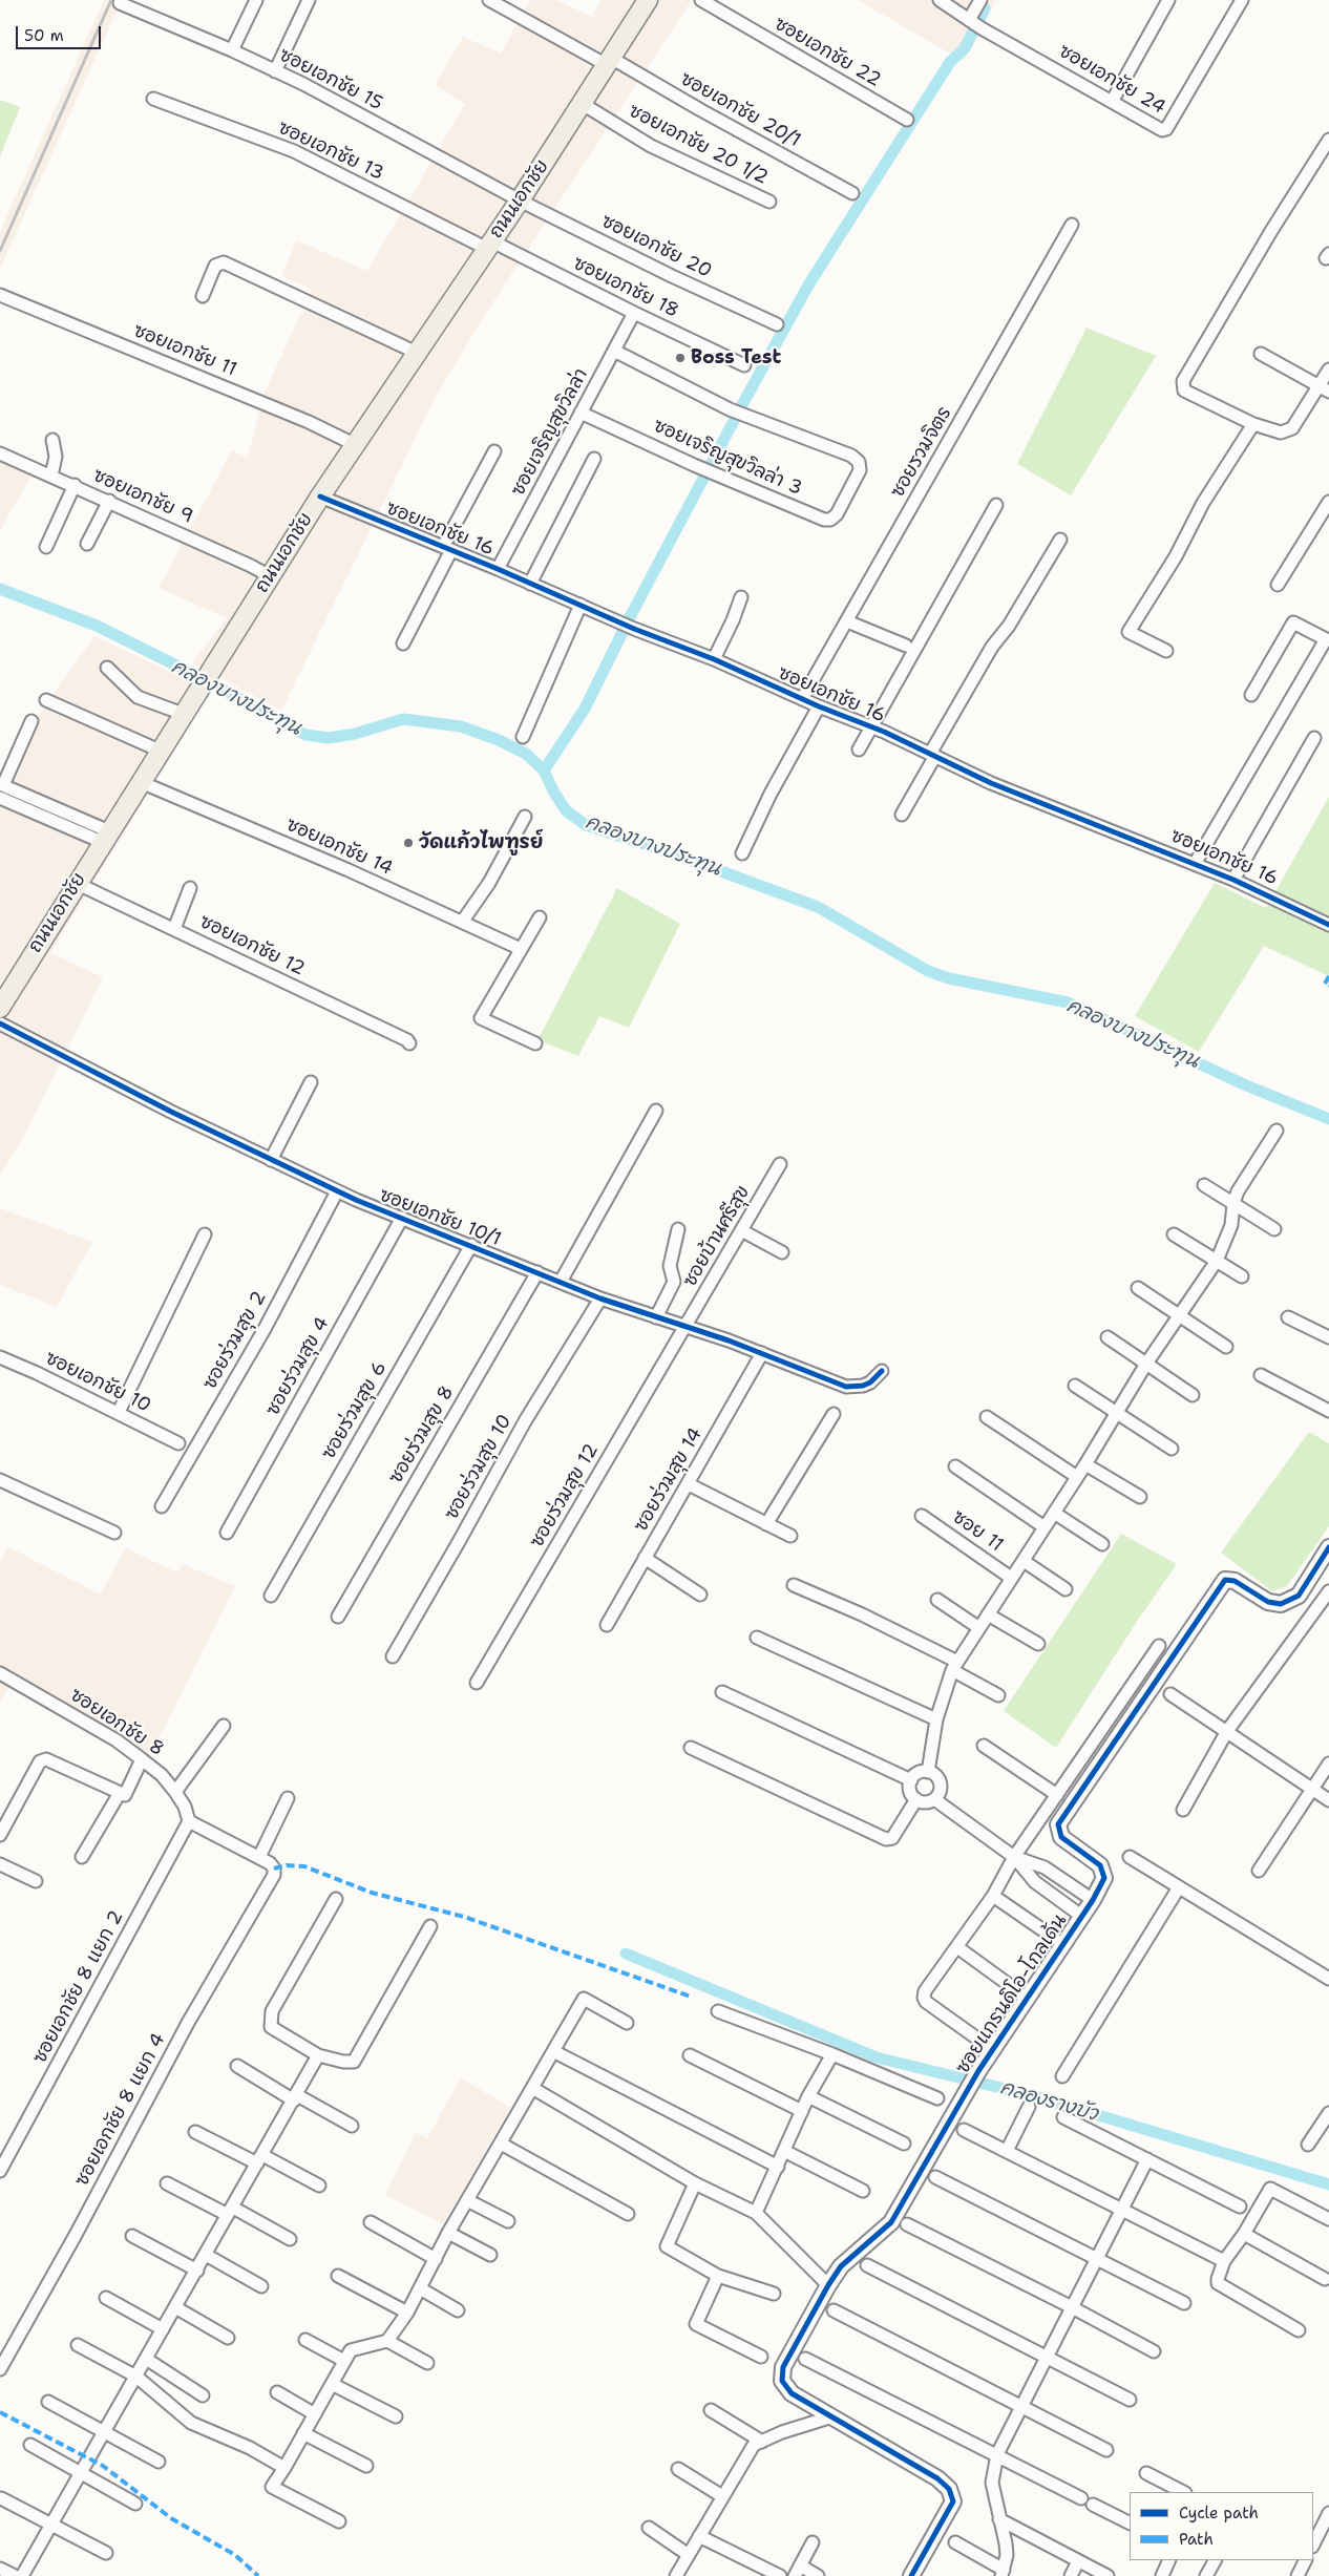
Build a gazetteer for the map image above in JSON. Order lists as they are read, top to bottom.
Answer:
{
  "streets": {
    "main road": ["ถนนเอกชัย"],
    "street": [
      "ซอยเอกชัย 22",
      "ซอยเอกชัย 15",
      "ซอยเอกชัย 24",
      "ซอยเอกชัย 20/1",
      "ซอยเอกชัย 20 1/2",
      "ซอยเอกชัย 13",
      "ซอยเอกชัย 20",
      "ซอยเอกชัย 18",
      "ซอยเอกชัย 11",
      "ซอยเจริญสุขวิลล่า",
      "ซอยรวมจิตร",
      "ซอยเจริญสุขวิลล่า 3",
      "ซอยเอกชัย 9",
      "ซอยเอกชัย 16",
      "ซอยเอกชัย 14",
      "ซอยเอกชัย 12",
      "ซอยเอกชัย 10/1",
      "ซอยบ้านศรีสุข",
      "ซอยร่วมสุข 2",
      "ซอยร่วมสุข 4",
      "ซอยเอกชัย 10",
      "ซอยร่วมสุข 6",
      "ซอยร่วมสุข 8",
      "ซอยร่วมสุข 10",
      "ซอยร่วมสุข 14",
      "ซอยร่วมสุข 12",
      "ซอย 11",
      "ซอยเอกชัย 8",
      "ซอยเอกชัย 8 แยก 2",
      "ซอยแกรนดิโอ-โกลเด้น",
      "ซอยเอกชัย 8 แยก 4"
    ]
  },
  "crossings": [
    ["ซอยเอกชัย 15", "ถนนเอกชัย"],
    ["ซอยเอกชัย 15", "ซอยเอกชัย 20"],
    ["ซอยเอกชัย 20/1", "ถนนเอกชัย"],
    ["ซอยเอกชัย 20 1/2", "ถนนเอกชัย"],
    ["ซอยเอกชัย 13", "ถนนเอกชัย"],
    ["ซอยเอกชัย 13", "ซอยเอกชัย 18"],
    ["ถนนเอกชัย", "ซอยเอกชัย 20"],
    ["ถนนเอกชัย", "ซอยเอกชัย 18"],
    ["ถนนเอกชัย", "ซอยเอกชัย 11"],
    ["ถนนเอกชัย", "ซอยเอกชัย 9"],
    ["ถนนเอกชัย", "ซอยเอกชัย 16"],
    ["ถนนเอกชัย", "ซอยเอกชัย 14"],
    ["ถนนเอกชัย", "ซอยเอกชัย 12"],
    ["ซอยเอกชัย 18", "ซอยเจริญสุขวิลล่า"],
    ["ซอยเจริญสุขวิลล่า", "ซอยเจริญสุขวิลล่า 3"],
    ["ซอยเจริญสุขวิลล่า", "ซอยเอกชัย 16"],
    ["ซอยรวมจิตร", "ซอยเอกชัย 16"],
    ["ซอยเอกชัย 10/1", "ซอยบ้านศรีสุข"],
    ["ซอยเอกชัย 10/1", "ซอยร่วมสุข 2"],
    ["ซอยเอกชัย 10/1", "ซอยร่วมสุข 4"],
    ["ซอยเอกชัย 10/1", "ซอยร่วมสุข 6"],
    ["ซอยเอกชัย 10/1", "ซอยร่วมสุข 8"],
    ["ซอยเอกชัย 10/1", "ซอยร่วมสุข 10"],
    ["ซอยเอกชัย 10/1", "ซอยร่วมสุข 14"],
    ["ซอยเอกชัย 10/1", "ซอยร่วมสุข 12"],
    ["ซอยบ้านศรีสุข", "ซอยร่วมสุข 12"],
    ["ซอยเอกชัย 8", "ซอยเอกชัย 8 แยก 2"]
  ],
  "water": ["คลองบางประทุน", "คลองรางบัว"],
  "places": ["Boss Test", "วัดแก้วไพฑูรย์"],
  "legend": ["Cycle path", "Path"],
  "scale_bar": "50 m"
}
